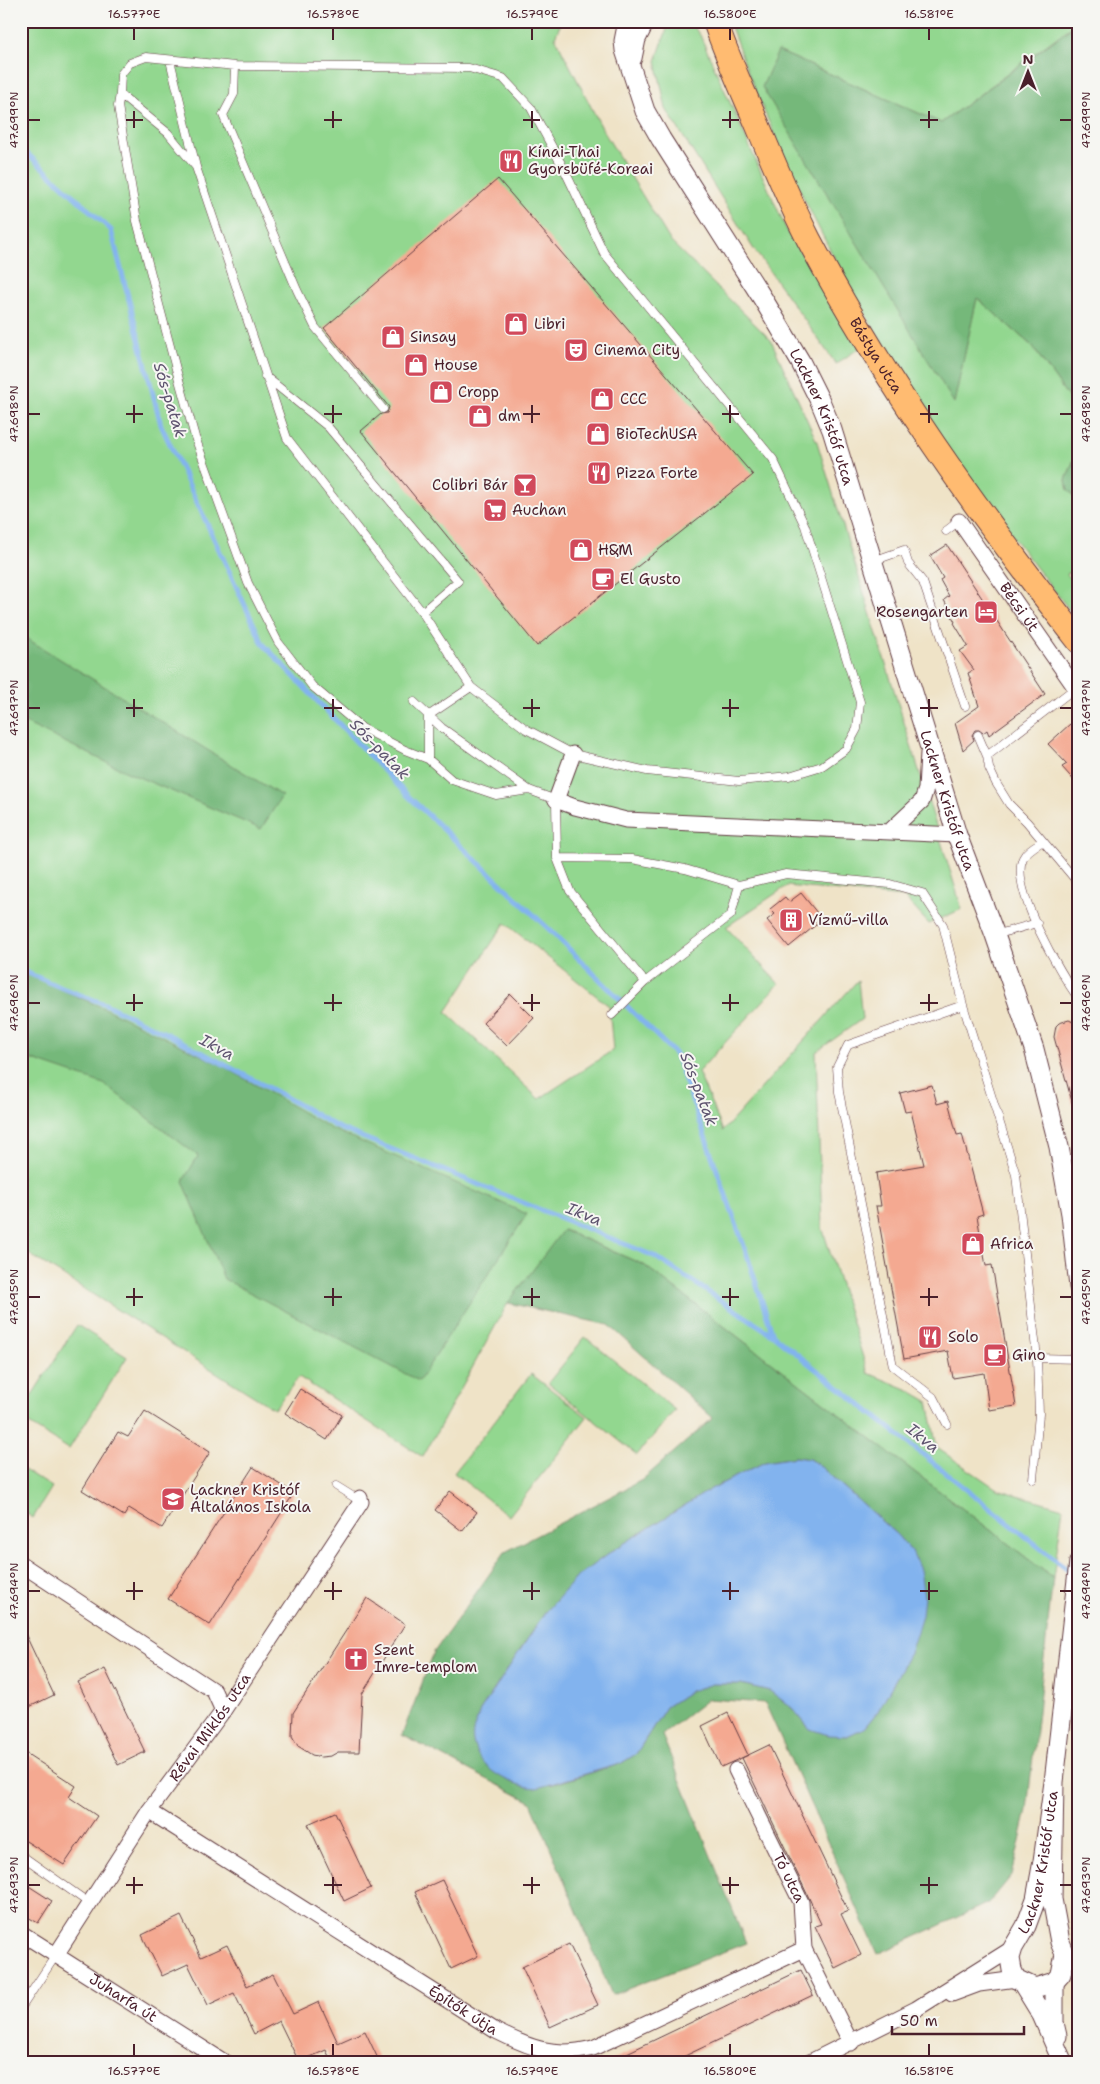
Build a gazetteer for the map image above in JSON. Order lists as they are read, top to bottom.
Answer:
{
  "streets": {
    "main road": ["Bástya utca"],
    "street": [
      "Lackner Kristóf utca",
      "Bécsi út",
      "Révai Miklós utca",
      "Tó utca",
      "Juharfa út",
      "Építők útja"
    ]
  },
  "crossings": [
    ["Révai Miklós utca", "Juharfa út"],
    ["Révai Miklós utca", "Építők útja"],
    ["Tó utca", "Építők útja"]
  ],
  "water": ["Sós-patak", "Ikva"],
  "places": {
    "restaurant": ["Kínai-Thai Gyorsbüfé-Koreai", "Pizza Forte", "Solo"],
    "shop": [
      "Libri",
      "Sinsay",
      "House",
      "Cropp",
      "CCC",
      "dm",
      "BioTechUSA",
      "H&M",
      "Africa"
    ],
    "theatre": ["Cinema City"],
    "bar": ["Colibri Bár"],
    "supermarket": ["Auchan"],
    "cafe": ["El Gusto", "Gino"],
    "hotel": ["Rosengarten"],
    "building": ["Vízmű-villa"],
    "school or university": ["Lackner Kristóf Általános Iskola"],
    "church": ["Szent Imre-templom"]
  },
  "scale_bar": "50 m",
  "north": "top",
  "coordinates": [
    "16.577°E",
    "16.578°E",
    "16.579°E",
    "16.580°E",
    "16.581°E",
    "47.699°N",
    "47.698°N",
    "47.697°N",
    "47.696°N",
    "47.695°N",
    "47.694°N",
    "47.693°N"
  ]
}
